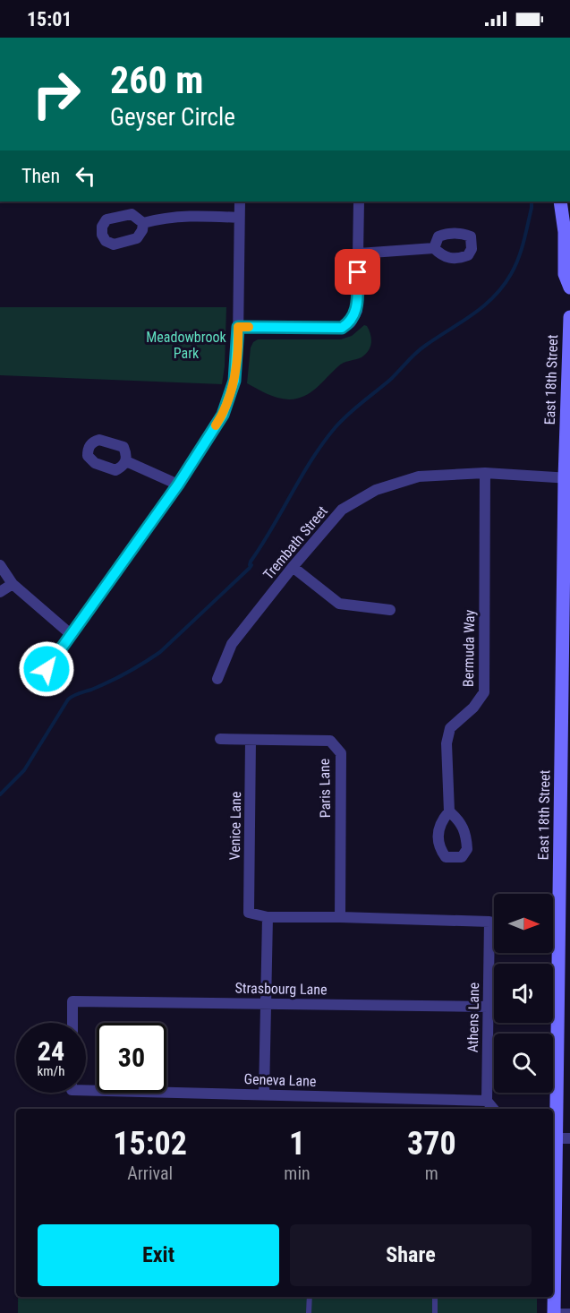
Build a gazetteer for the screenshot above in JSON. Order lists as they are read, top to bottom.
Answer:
{
  "streets": {
    "main road": ["East 18th Street"],
    "street": [
      "Trembath Street",
      "Bermuda Way",
      "Paris Lane",
      "Venice Lane",
      "Strasbourg Lane",
      "Athens Lane",
      "Geneva Lane"
    ]
  },
  "crossings": [
    ["East 18th Street", "Trembath Street"],
    ["Trembath Street", "Bermuda Way"],
    ["Paris Lane", "Venice Lane"],
    ["Paris Lane", "Athens Lane"],
    ["Strasbourg Lane", "Athens Lane"],
    ["Athens Lane", "Geneva Lane"]
  ],
  "parks": ["Meadowbrook Park"],
  "north": "right",
  "page": {
    "status": "15:01",
    "turn": ["260 m", "Geyser Circle"],
    "then": "Then",
    "speed": "24 km/h",
    "limit": "30",
    "eta": [
      "15:02",
      "Arrival",
      "1",
      "min",
      "370",
      "m"
    ],
    "buttons": ["Exit", "Share"]
  }
}
